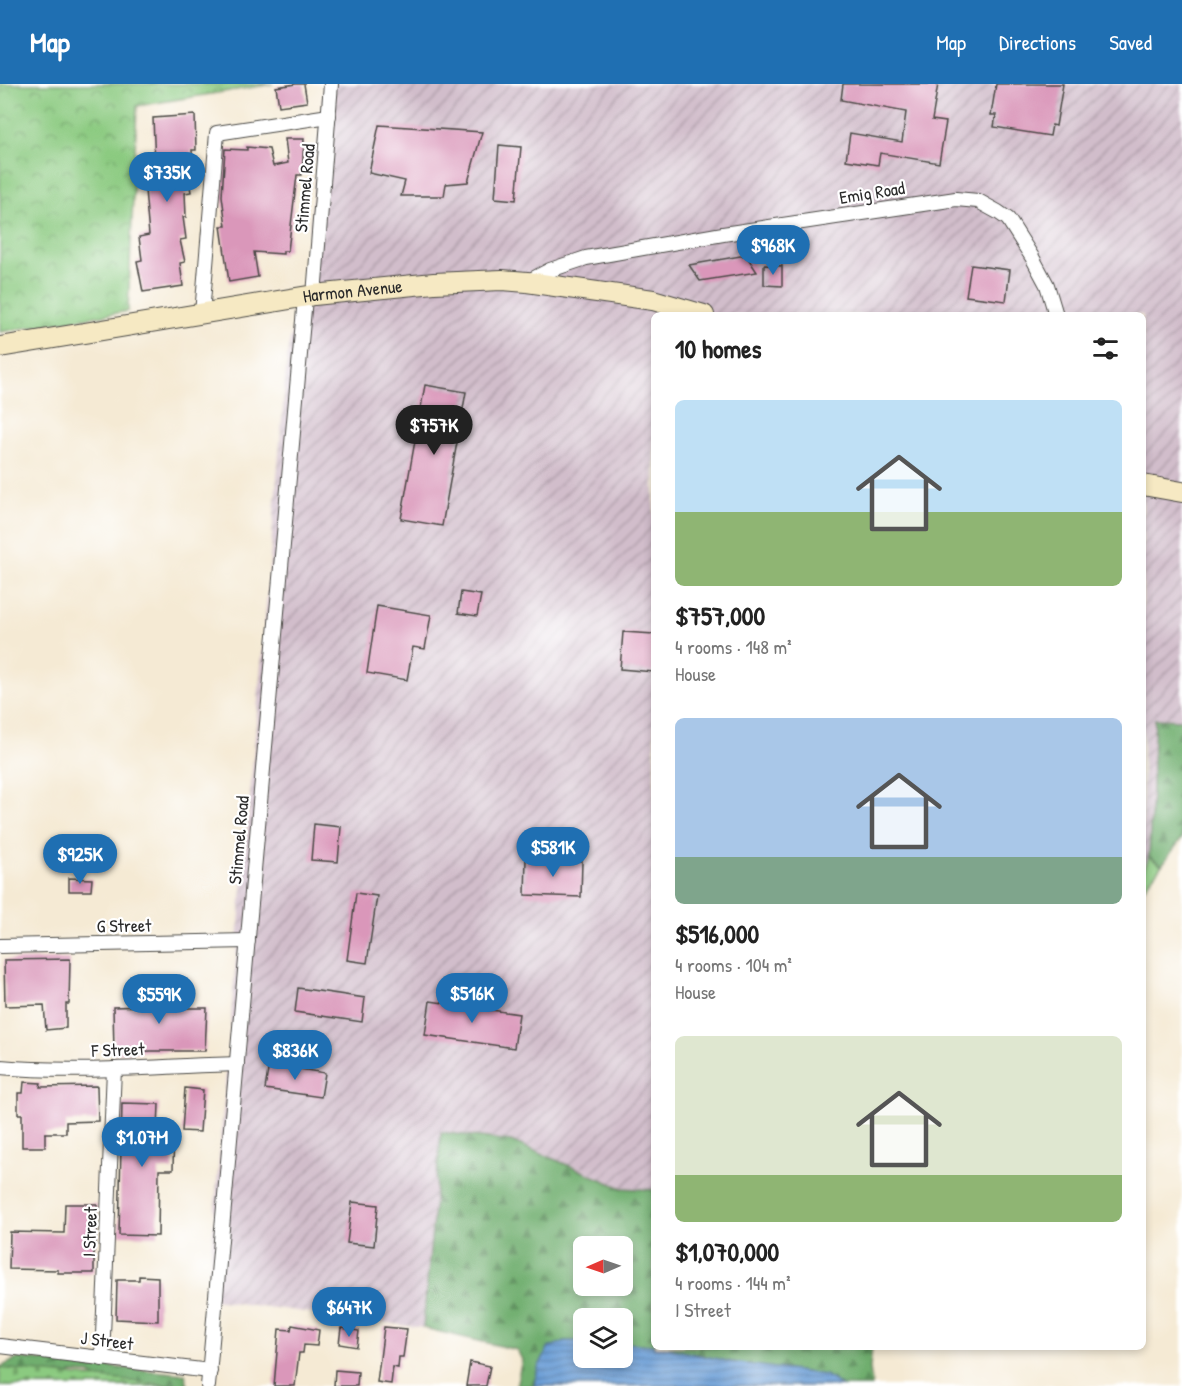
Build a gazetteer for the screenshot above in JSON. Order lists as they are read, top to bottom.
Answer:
{
  "streets": {
    "main road": ["Harmon Avenue"],
    "street": [
      "Stimmel Road",
      "Emig Road",
      "G Street",
      "F Street",
      "I Street",
      "J Street"
    ]
  },
  "crossings": [
    ["Stimmel Road", "Harmon Avenue"],
    ["Stimmel Road", "G Street"],
    ["Stimmel Road", "F Street"],
    ["Stimmel Road", "J Street"],
    ["Emig Road", "Harmon Avenue"],
    ["F Street", "I Street"],
    ["I Street", "J Street"]
  ],
  "north": "left",
  "page": {
    "header": "Map",
    "nav": ["Map", "Directions", "Saved"],
    "price": [
      "$735K",
      "$968K",
      "$757K",
      "$581K",
      "$925K",
      "$516K",
      "$559K",
      "$836K",
      "$1.07M",
      "$647K"
    ],
    "heading": "10 homes",
    "list": [
      {
        "name": "$757,000",
        "note": "4 rooms · 148 m² · House"
      },
      {
        "name": "$516,000",
        "note": "4 rooms · 104 m² · House"
      },
      {
        "name": "$1,070,000",
        "note": "4 rooms · 144 m² · I Street"
      }
    ]
  }
}
